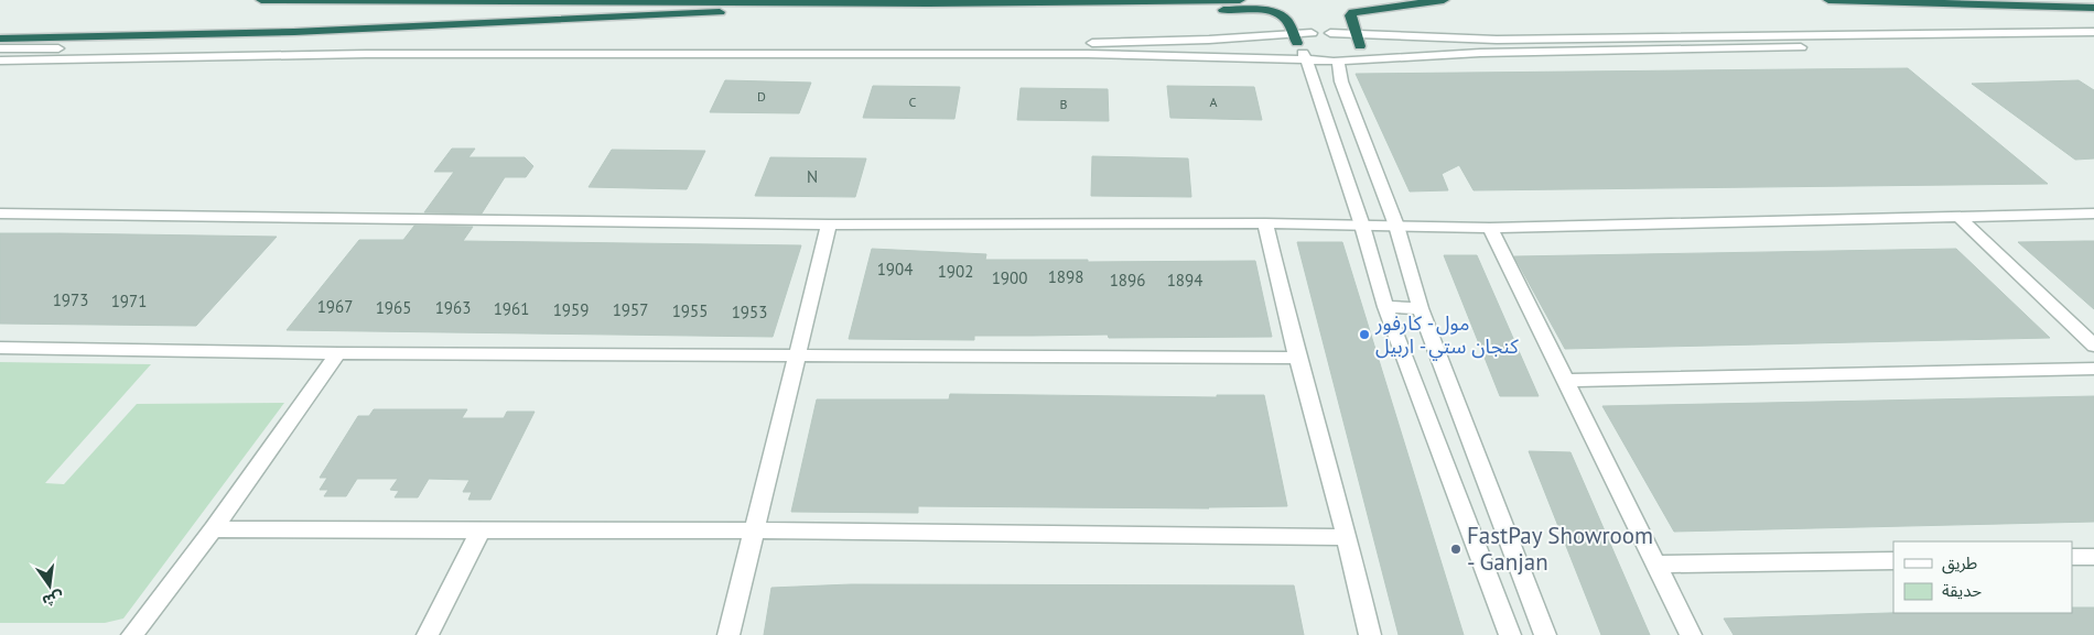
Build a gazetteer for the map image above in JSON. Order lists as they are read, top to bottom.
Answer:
{
  "places": ["مول - كارفور كنجان ستي - اربيل", "FastPay Showroom - Ganjan"],
  "house_numbers": [
    "D",
    "C",
    "A",
    "B",
    "N",
    "1904",
    "1902",
    "1898",
    "1900",
    "1896",
    "1894",
    "1973",
    "1971",
    "1967",
    "1965",
    "1963",
    "1961",
    "1959",
    "1957",
    "1955",
    "1953"
  ],
  "legend": ["طريق", "حديقة"],
  "north": "bottom"
}
